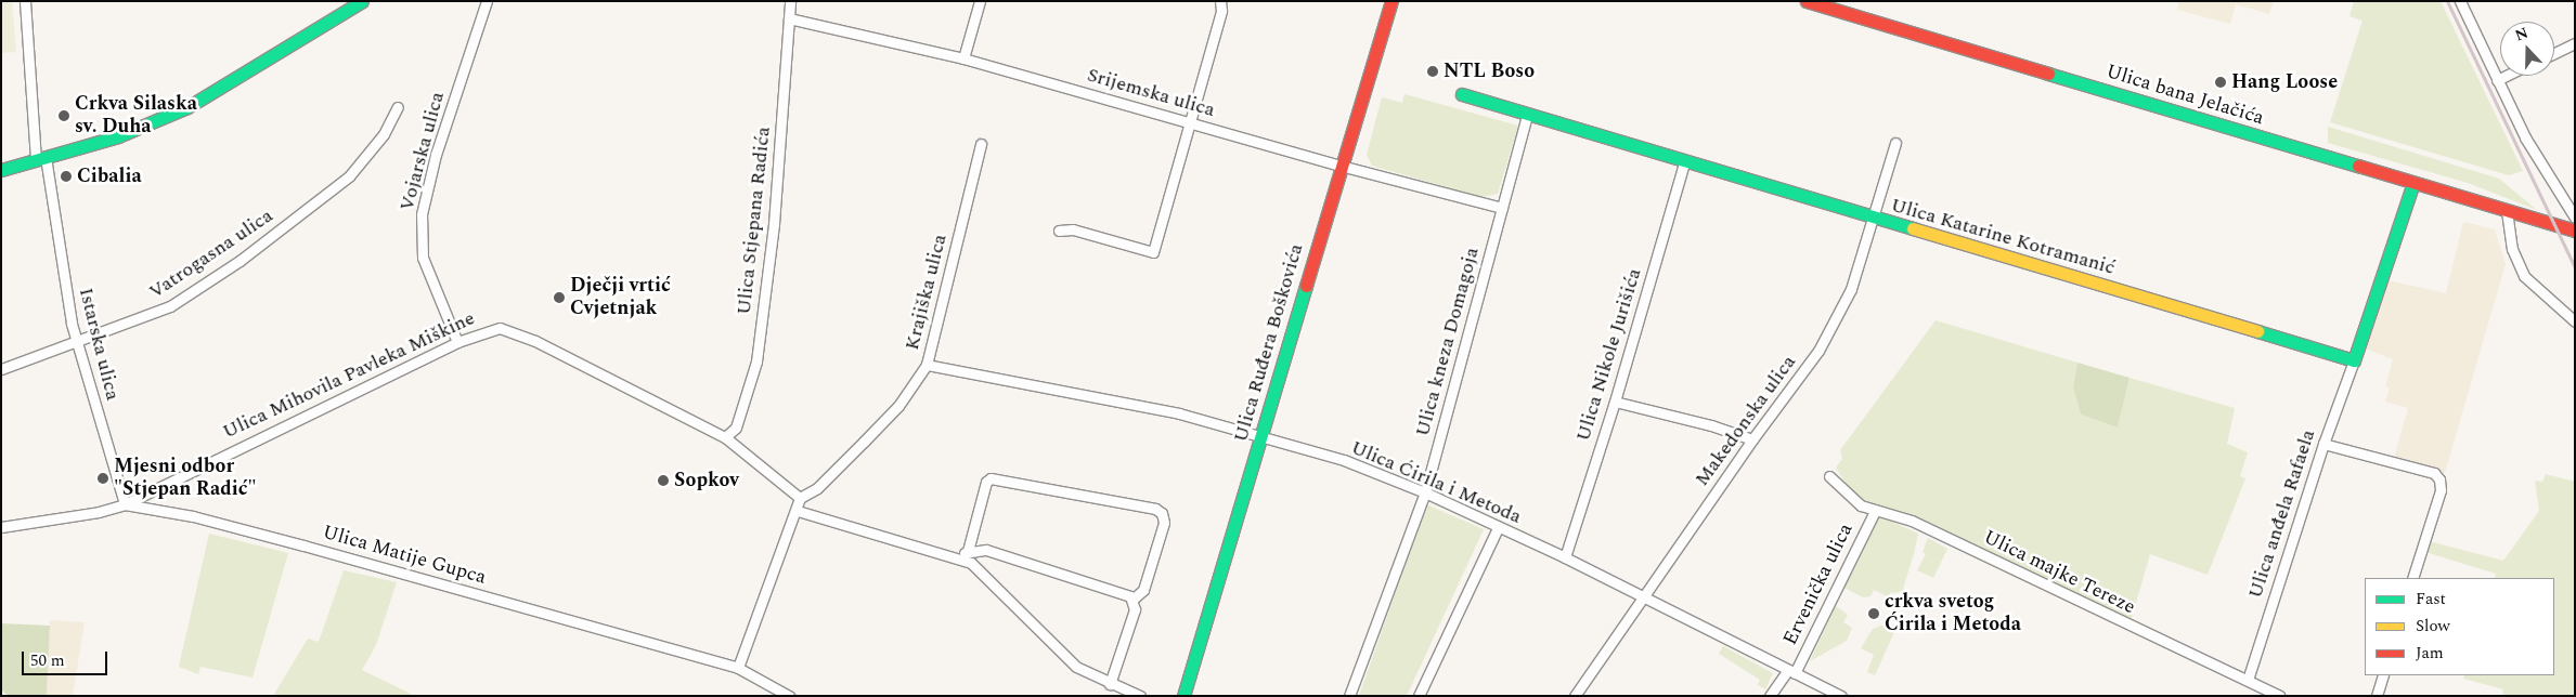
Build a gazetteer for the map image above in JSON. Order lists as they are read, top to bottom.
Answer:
{
  "streets": {
    "main road": ["Ulica bana Jelačića", "Ulica Katarine Kotramanić", "Ulica Ruđera Boškovića"],
    "street": [
      "Srijemska ulica",
      "Vojarska ulica",
      "Ulica Stjepana Radića",
      "Vatrogasna ulica",
      "Krajiška ulica",
      "Ulica kneza Domagoja",
      "Istarska ulica",
      "Ulica Nikole Jurišića",
      "Ulica Mihovila Pavleka Miškine",
      "Makedonska ulica",
      "Ulica Ćirila i Metoda",
      "Ulica anđela Rafaela",
      "Ulica Matije Gupca",
      "Ulica majke Tereze",
      "Ervenička ulica"
    ]
  },
  "crossings": [
    ["Srijemska ulica", "Ulica Stjepana Radića"],
    ["Srijemska ulica", "Ulica kneza Domagoja"],
    ["Srijemska ulica", "Ulica Ruđera Boškovića"],
    ["Vojarska ulica", "Ulica Mihovila Pavleka Miškine"],
    ["Ulica Stjepana Radića", "Ulica Mihovila Pavleka Miškine"],
    ["Ulica Katarine Kotramanić", "Ulica kneza Domagoja"],
    ["Ulica Katarine Kotramanić", "Ulica Nikole Jurišića"],
    ["Ulica Katarine Kotramanić", "Makedonska ulica"],
    ["Ulica Katarine Kotramanić", "Ulica anđela Rafaela"],
    ["Vatrogasna ulica", "Istarska ulica"],
    ["Krajiška ulica", "Ulica Mihovila Pavleka Miškine"],
    ["Krajiška ulica", "Ulica Ćirila i Metoda"],
    ["Ulica kneza Domagoja", "Ulica Ćirila i Metoda"],
    ["Ulica Ruđera Boškovića", "Ulica Ćirila i Metoda"],
    ["Istarska ulica", "Ulica Mihovila Pavleka Miškine"],
    ["Istarska ulica", "Ulica Matije Gupca"],
    ["Ulica Nikole Jurišića", "Ulica Ćirila i Metoda"],
    ["Ulica Mihovila Pavleka Miškine", "Ulica Matije Gupca"],
    ["Makedonska ulica", "Ulica Ćirila i Metoda"],
    ["Ulica Ćirila i Metoda", "Ervenička ulica"],
    ["Ulica anđela Rafaela", "Ulica majke Tereze"],
    ["Ulica majke Tereze", "Ervenička ulica"]
  ],
  "places": [
    "NTL Boso",
    "Hang Loose",
    "Crkva Silaska sv. Duha",
    "Cibalia",
    "Dječji vrtić Cvjetnjak",
    "Mjesni odbor \"Stjepan Radić\"",
    "Sopkov",
    "crkva svetog Ćirila i Metoda"
  ],
  "legend": ["Fast", "Slow", "Jam"],
  "scale_bar": "50 m",
  "north": "top"
}
